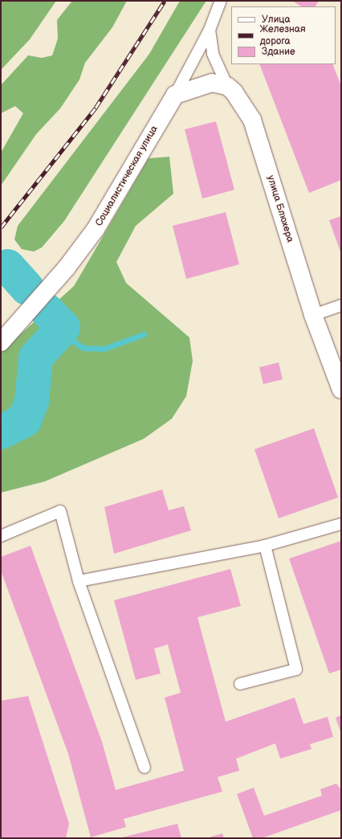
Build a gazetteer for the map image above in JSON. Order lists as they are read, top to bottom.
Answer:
{
  "streets": {
    "street": ["Социалистическая улица", "улица Блюхера"]
  },
  "legend": ["Улица", "Железная дорога", "Здание"]
}
